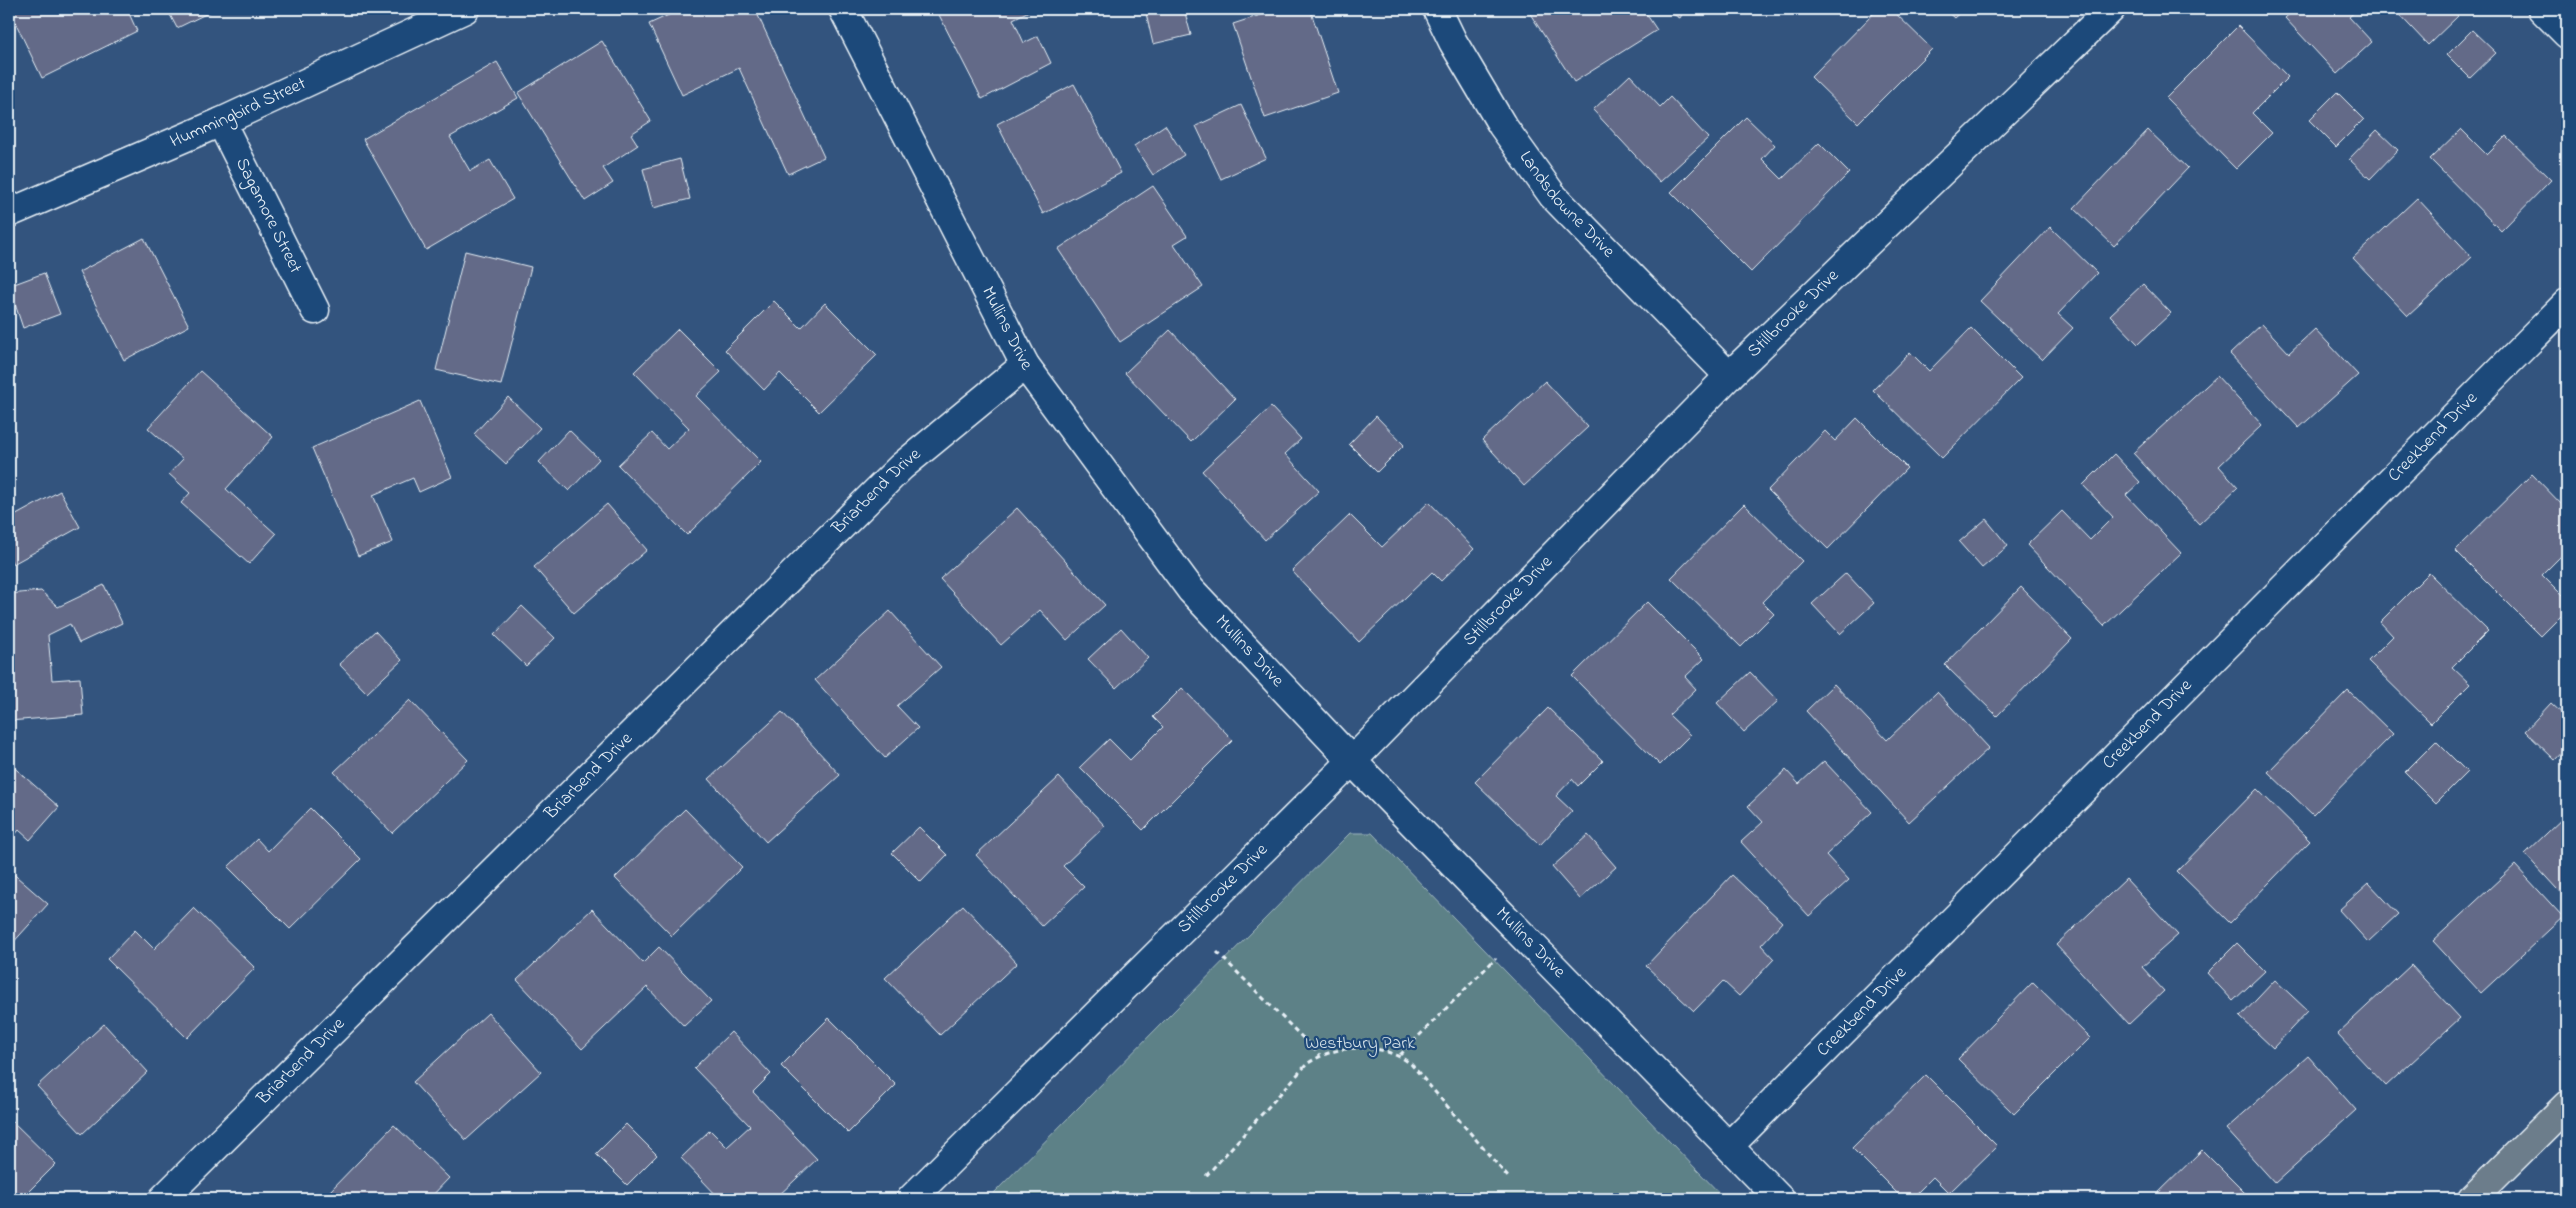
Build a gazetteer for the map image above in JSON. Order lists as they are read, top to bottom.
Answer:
{
  "streets": {
    "street": [
      "Hummingbird Street",
      "Landsdowne Drive",
      "Sagamore Street",
      "Stillbrooke Drive",
      "Mullins Drive",
      "Creekbend Drive",
      "Briarbend Drive"
    ]
  },
  "crossings": [
    ["Hummingbird Street", "Sagamore Street"],
    ["Landsdowne Drive", "Stillbrooke Drive"],
    ["Stillbrooke Drive", "Mullins Drive"],
    ["Mullins Drive", "Creekbend Drive"],
    ["Mullins Drive", "Briarbend Drive"]
  ],
  "parks": ["Westbury Park"]
}
